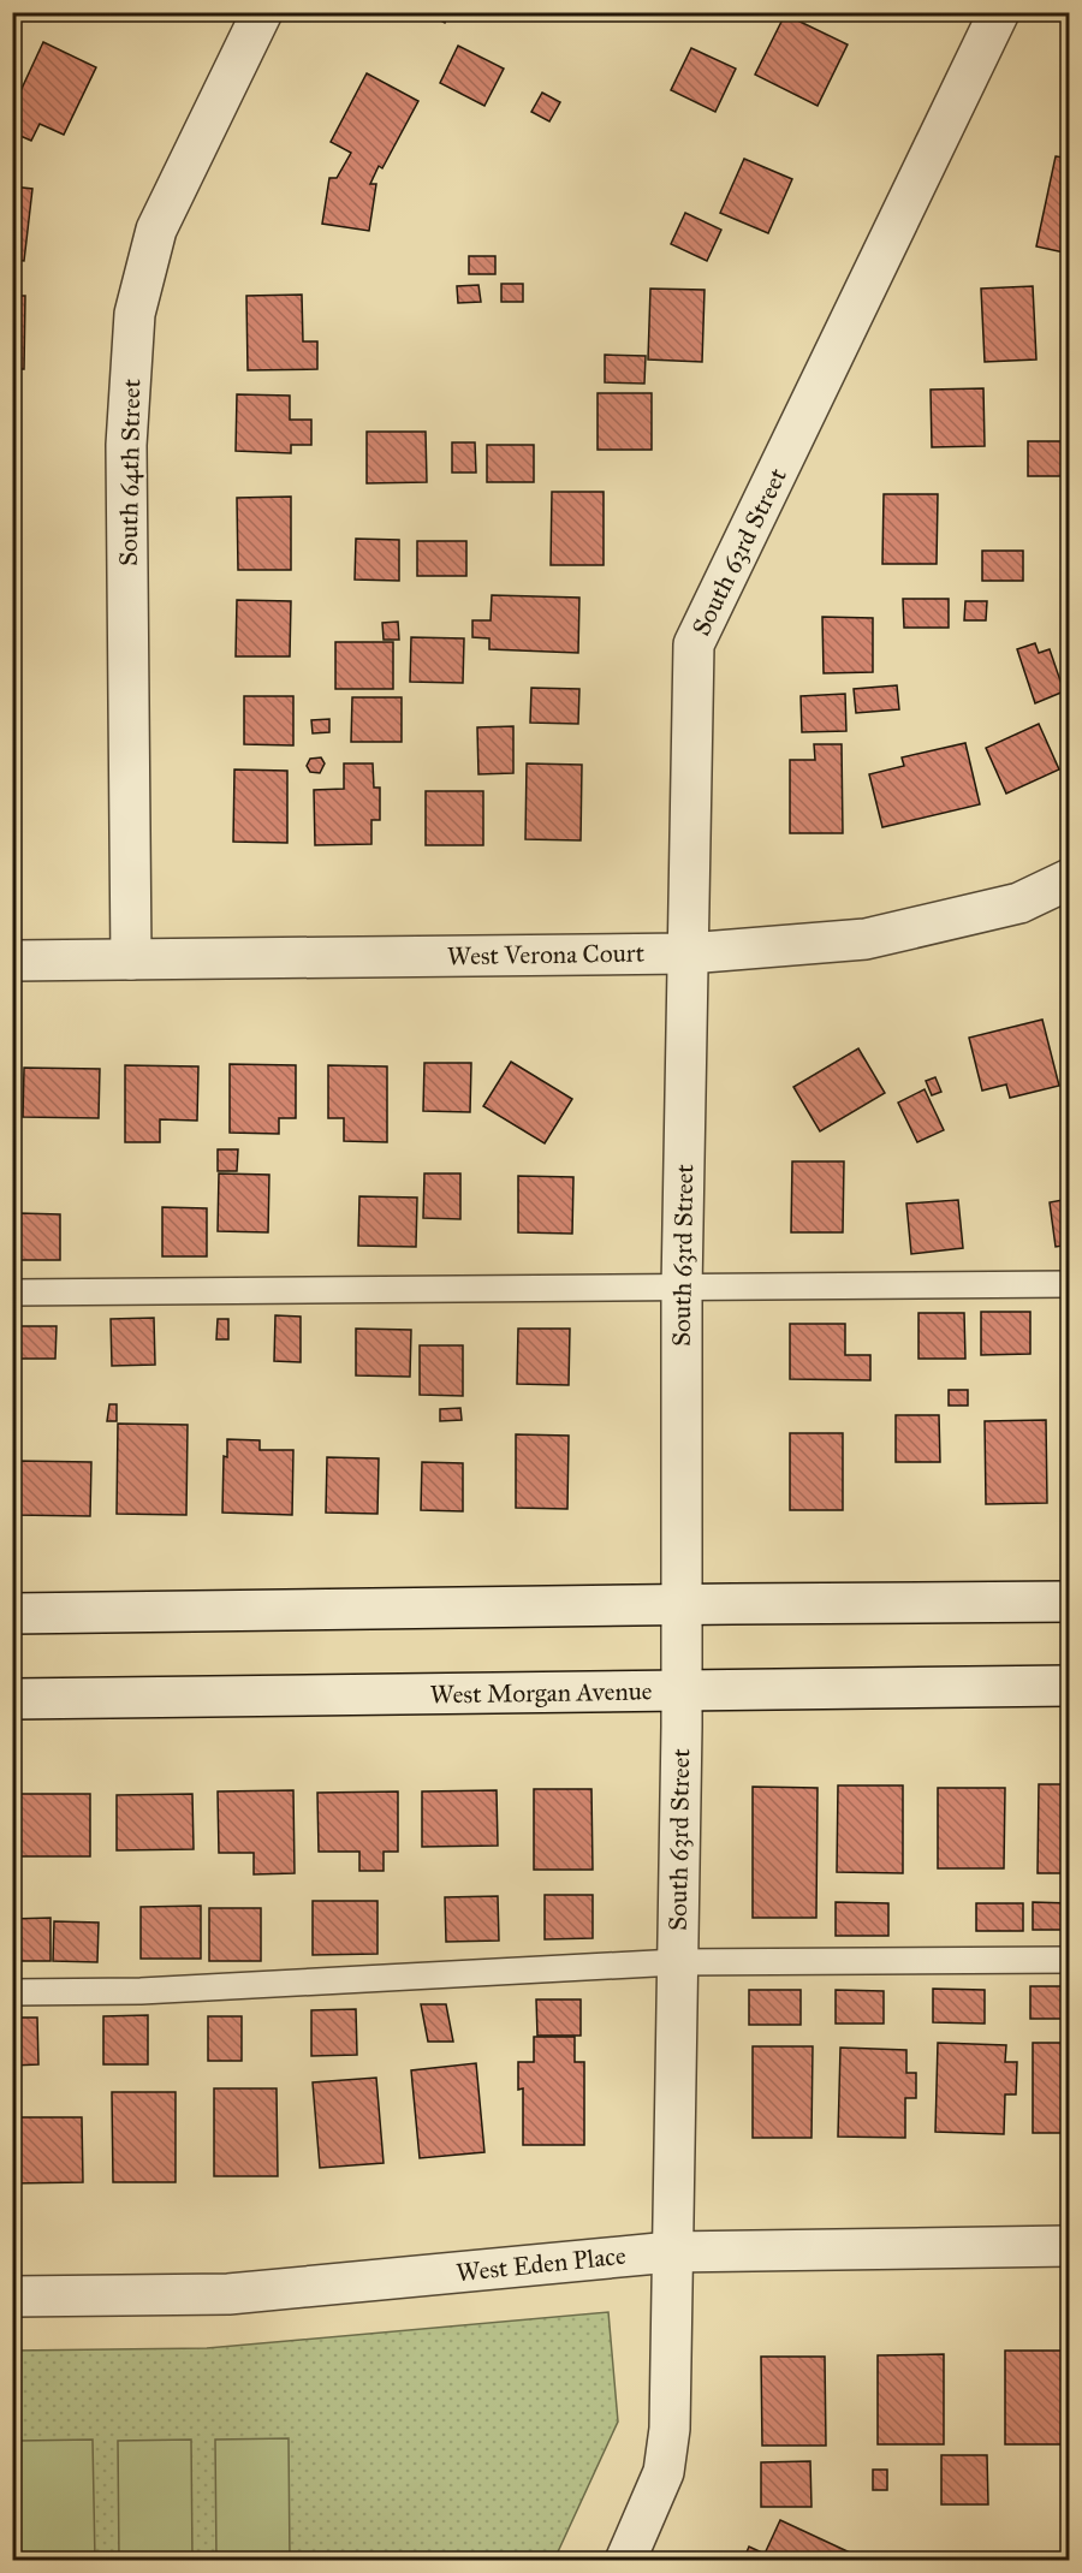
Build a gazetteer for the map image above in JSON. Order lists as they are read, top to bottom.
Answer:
{
  "streets": {
    "street": [
      "South 64th Street",
      "South 63rd Street",
      "West Verona Court",
      "West Morgan Avenue",
      "West Eden Place"
    ]
  },
  "crossings": [
    ["South 64th Street", "West Verona Court"],
    ["South 63rd Street", "West Verona Court"],
    ["South 63rd Street", "West Morgan Avenue"],
    ["South 63rd Street", "West Eden Place"]
  ]
}
